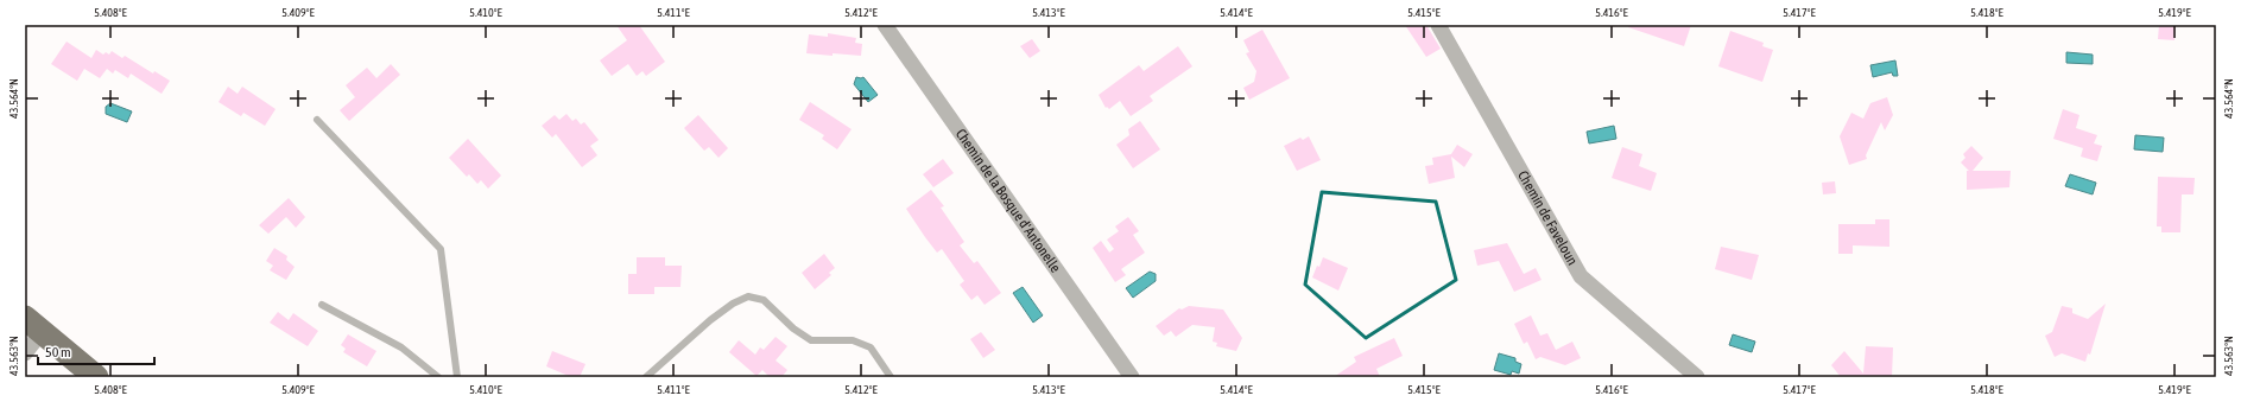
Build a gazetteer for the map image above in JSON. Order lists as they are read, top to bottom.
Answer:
{
  "streets": {
    "street": ["Chemin de la Bosque d'Antonelle", "Chemin de Faveloun"]
  },
  "scale_bar": "50 m",
  "coordinates": [
    "5.408°E",
    "5.409°E",
    "5.410°E",
    "5.411°E",
    "5.412°E",
    "5.413°E",
    "5.414°E",
    "5.415°E",
    "5.416°E",
    "5.417°E",
    "5.418°E",
    "5.419°E",
    "43.564°N",
    "43.563°N"
  ]
}
